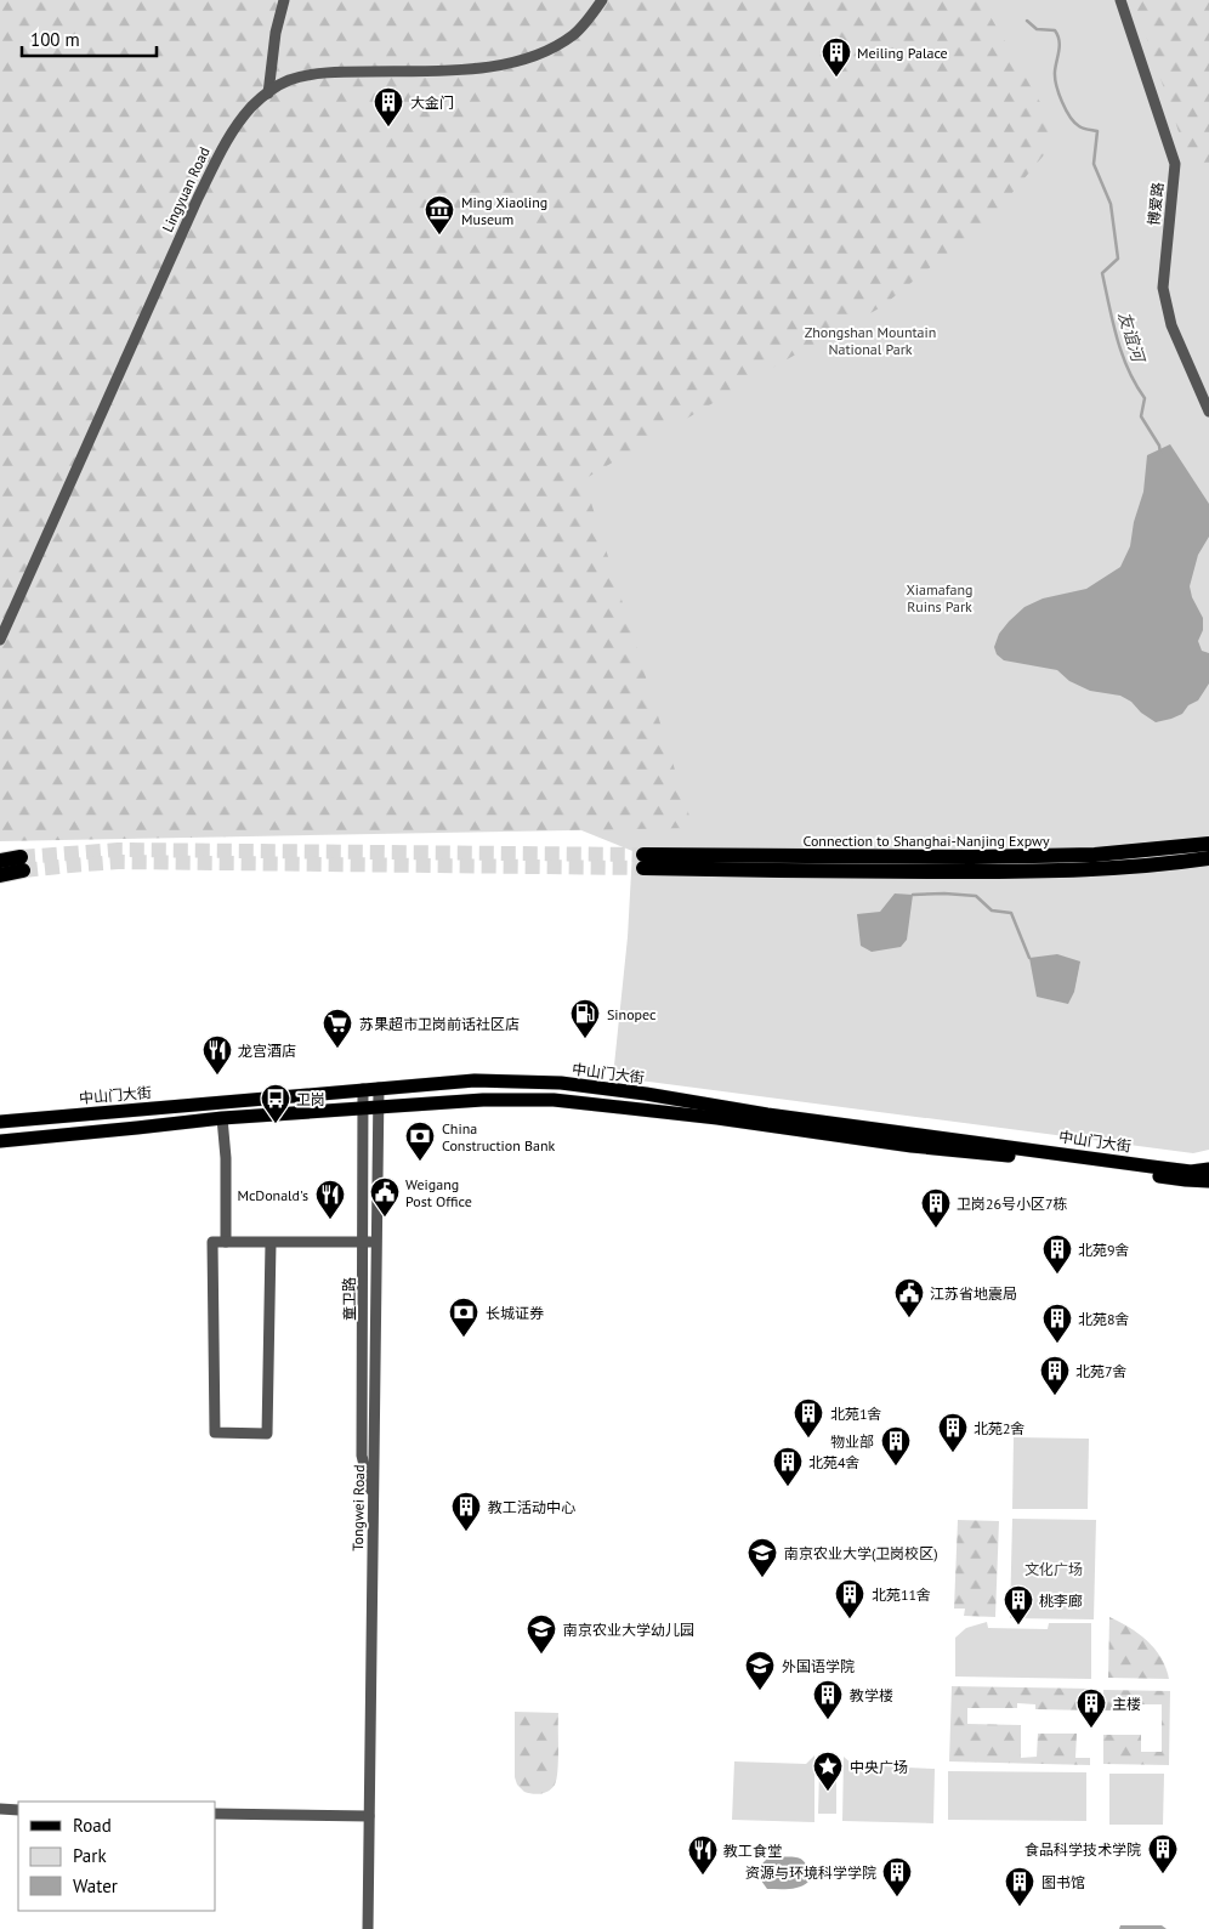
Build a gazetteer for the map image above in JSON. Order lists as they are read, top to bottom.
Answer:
{
  "streets": {
    "highway": ["Connection to Shanghai-Nanjing Expwy"],
    "main road": ["中山门大街"],
    "street": [
      "Lingyuan Road",
      "博爱路",
      "童卫路",
      "Tongwei Road"
    ]
  },
  "crossings": [
    ["中山门大街", "童卫路"],
    ["中山门大街", "Tongwei Road"],
    ["童卫路", "Tongwei Road"]
  ],
  "water": ["友谊河"],
  "parks": ["Zhongshan Mountain National Park", "Xiamafang Ruins Park", "文化广场"],
  "places": {
    "building": [
      "Meiling Palace",
      "大金门",
      "卫岗26号小区7栋",
      "北苑9舍",
      "北苑8舍",
      "北苑7舍",
      "北苑1舍",
      "北苑2舍",
      "物业部",
      "北苑4舍",
      "教工活动中心",
      "北苑11舍",
      "桃李廊",
      "教学楼",
      "主楼",
      "食品科学技术学院",
      "资源与环境科学学院",
      "图书馆"
    ],
    "museum": ["Ming Xiaoling Museum"],
    "fuel station": ["Sinopec"],
    "supermarket": ["苏果超市卫岗前话社区店"],
    "restaurant": ["龙宫酒店", "McDonald's", "教工食堂"],
    "bus stop": ["卫岗"],
    "bank": ["China Construction Bank", "长城证券"],
    "public building": ["Weigang Post Office", "江苏省地震局"],
    "school or university": ["南京农业大学(卫岗校区)", "南京农业大学幼儿园", "外国语学院"],
    "place": ["中央广场"]
  },
  "legend": ["Road", "Park", "Water"],
  "scale_bar": "100 m"
}
